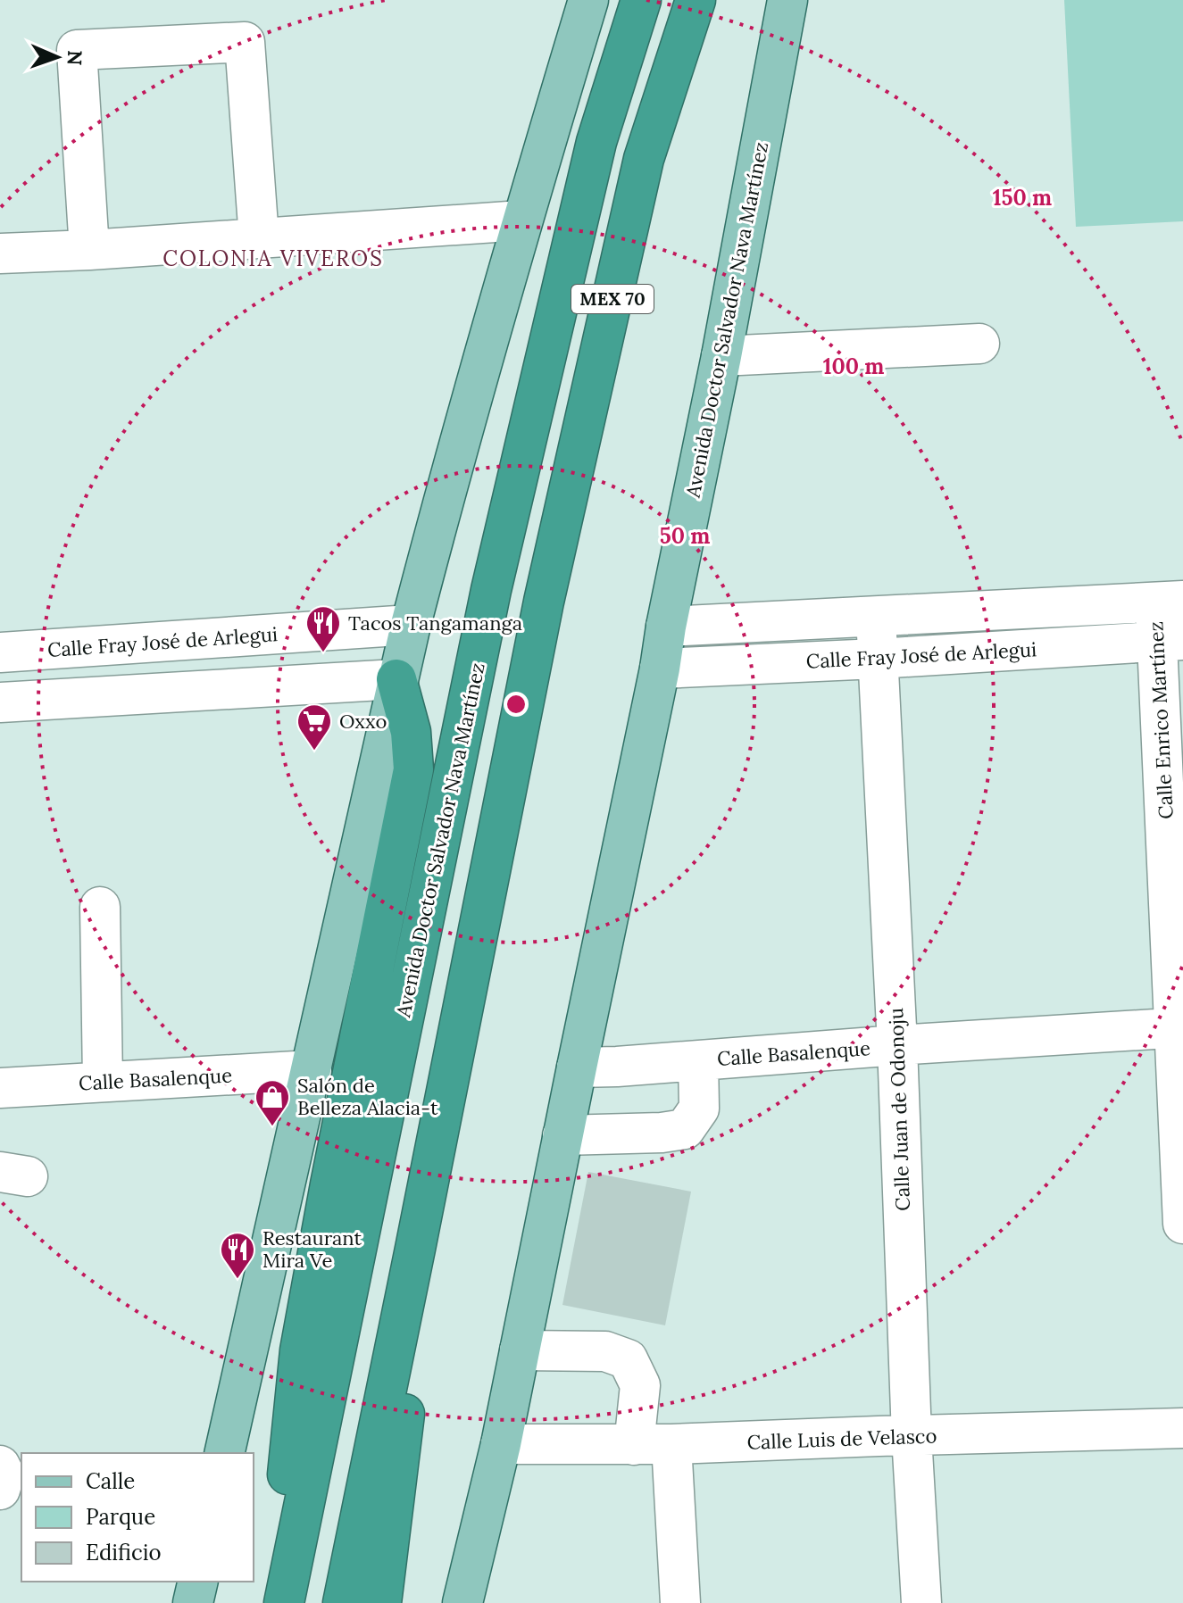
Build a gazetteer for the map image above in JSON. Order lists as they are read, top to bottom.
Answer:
{
  "streets": {
    "highway": ["MEX 70", "Avenida Doctor Salvador Nava Martínez"],
    "street": [
      "Calle Fray José de Arlegui",
      "Calle Enrico Martínez",
      "Calle Basalenque",
      "Calle Juan de Odonoju",
      "Calle Luis de Velasco"
    ]
  },
  "crossings": [
    ["Avenida Doctor Salvador Nava Martínez", "Calle Fray José de Arlegui"],
    ["Avenida Doctor Salvador Nava Martínez", "Calle Basalenque"],
    ["Avenida Doctor Salvador Nava Martínez", "Calle Luis de Velasco"],
    ["Calle Fray José de Arlegui", "Calle Enrico Martínez"],
    ["Calle Fray José de Arlegui", "Calle Juan de Odonoju"],
    ["Calle Enrico Martínez", "Calle Basalenque"],
    ["Calle Basalenque", "Calle Juan de Odonoju"],
    ["Calle Juan de Odonoju", "Calle Luis de Velasco"]
  ],
  "districts": ["COLONIA VIVEROS"],
  "places": {
    "restaurant": ["Tacos Tangamanga", "Restaurant Mira Ve"],
    "supermarket": ["Oxxo"],
    "shop": ["Salón de Belleza Alacia-t"]
  },
  "legend": ["Calle", "Parque", "Edificio"],
  "north": "right",
  "rings": ["150 m", "100 m", "50 m"]
}
